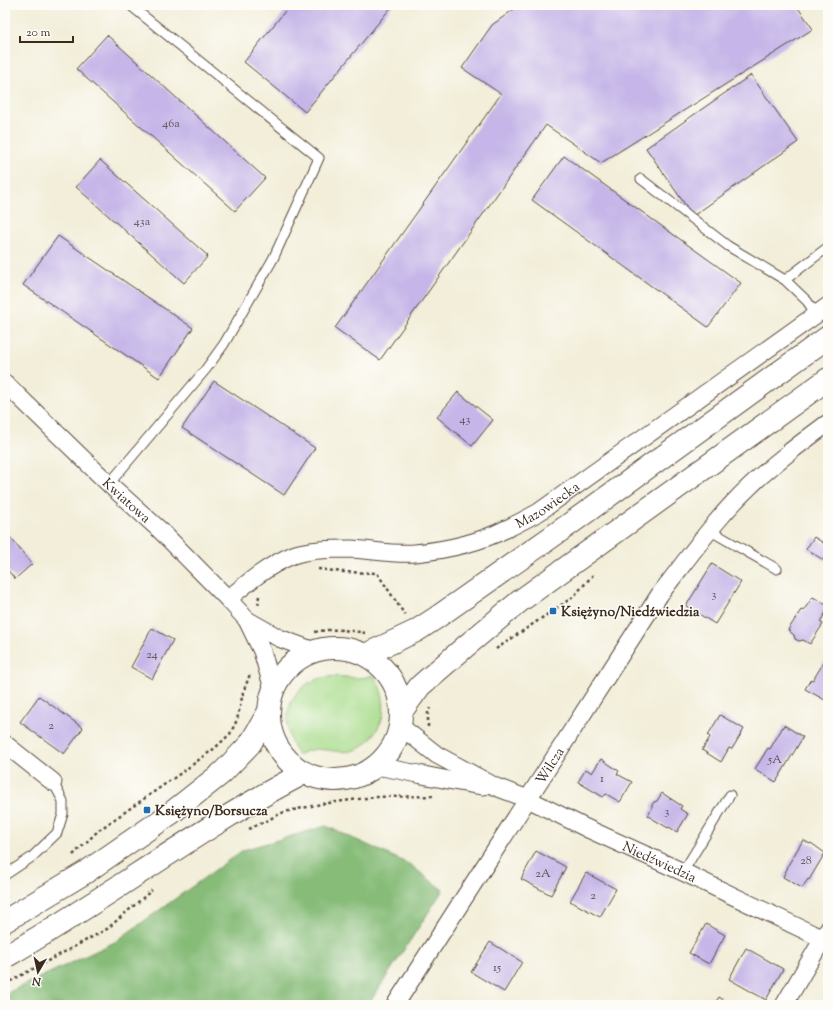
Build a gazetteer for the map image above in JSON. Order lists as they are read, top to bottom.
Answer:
{
  "streets": {
    "street": [
      "Kwiatowa",
      "Mazowiecka",
      "Wilcza",
      "Niedźwiedzia"
    ]
  },
  "crossings": [
    ["Kwiatowa", "Mazowiecka"],
    ["Kwiatowa", "Niedźwiedzia"],
    ["Wilcza", "Niedźwiedzia"]
  ],
  "places": {
    "transit": ["Księżyno/Niedźwiedzia", "Księżyno/Borsucza"]
  },
  "house_numbers": [
    "46a",
    "43a",
    "43",
    "3",
    "24",
    "2",
    "5A",
    "1",
    "3",
    "28",
    "2A",
    "2",
    "15"
  ],
  "scale_bar": "20 m",
  "north": "bottom"
}
